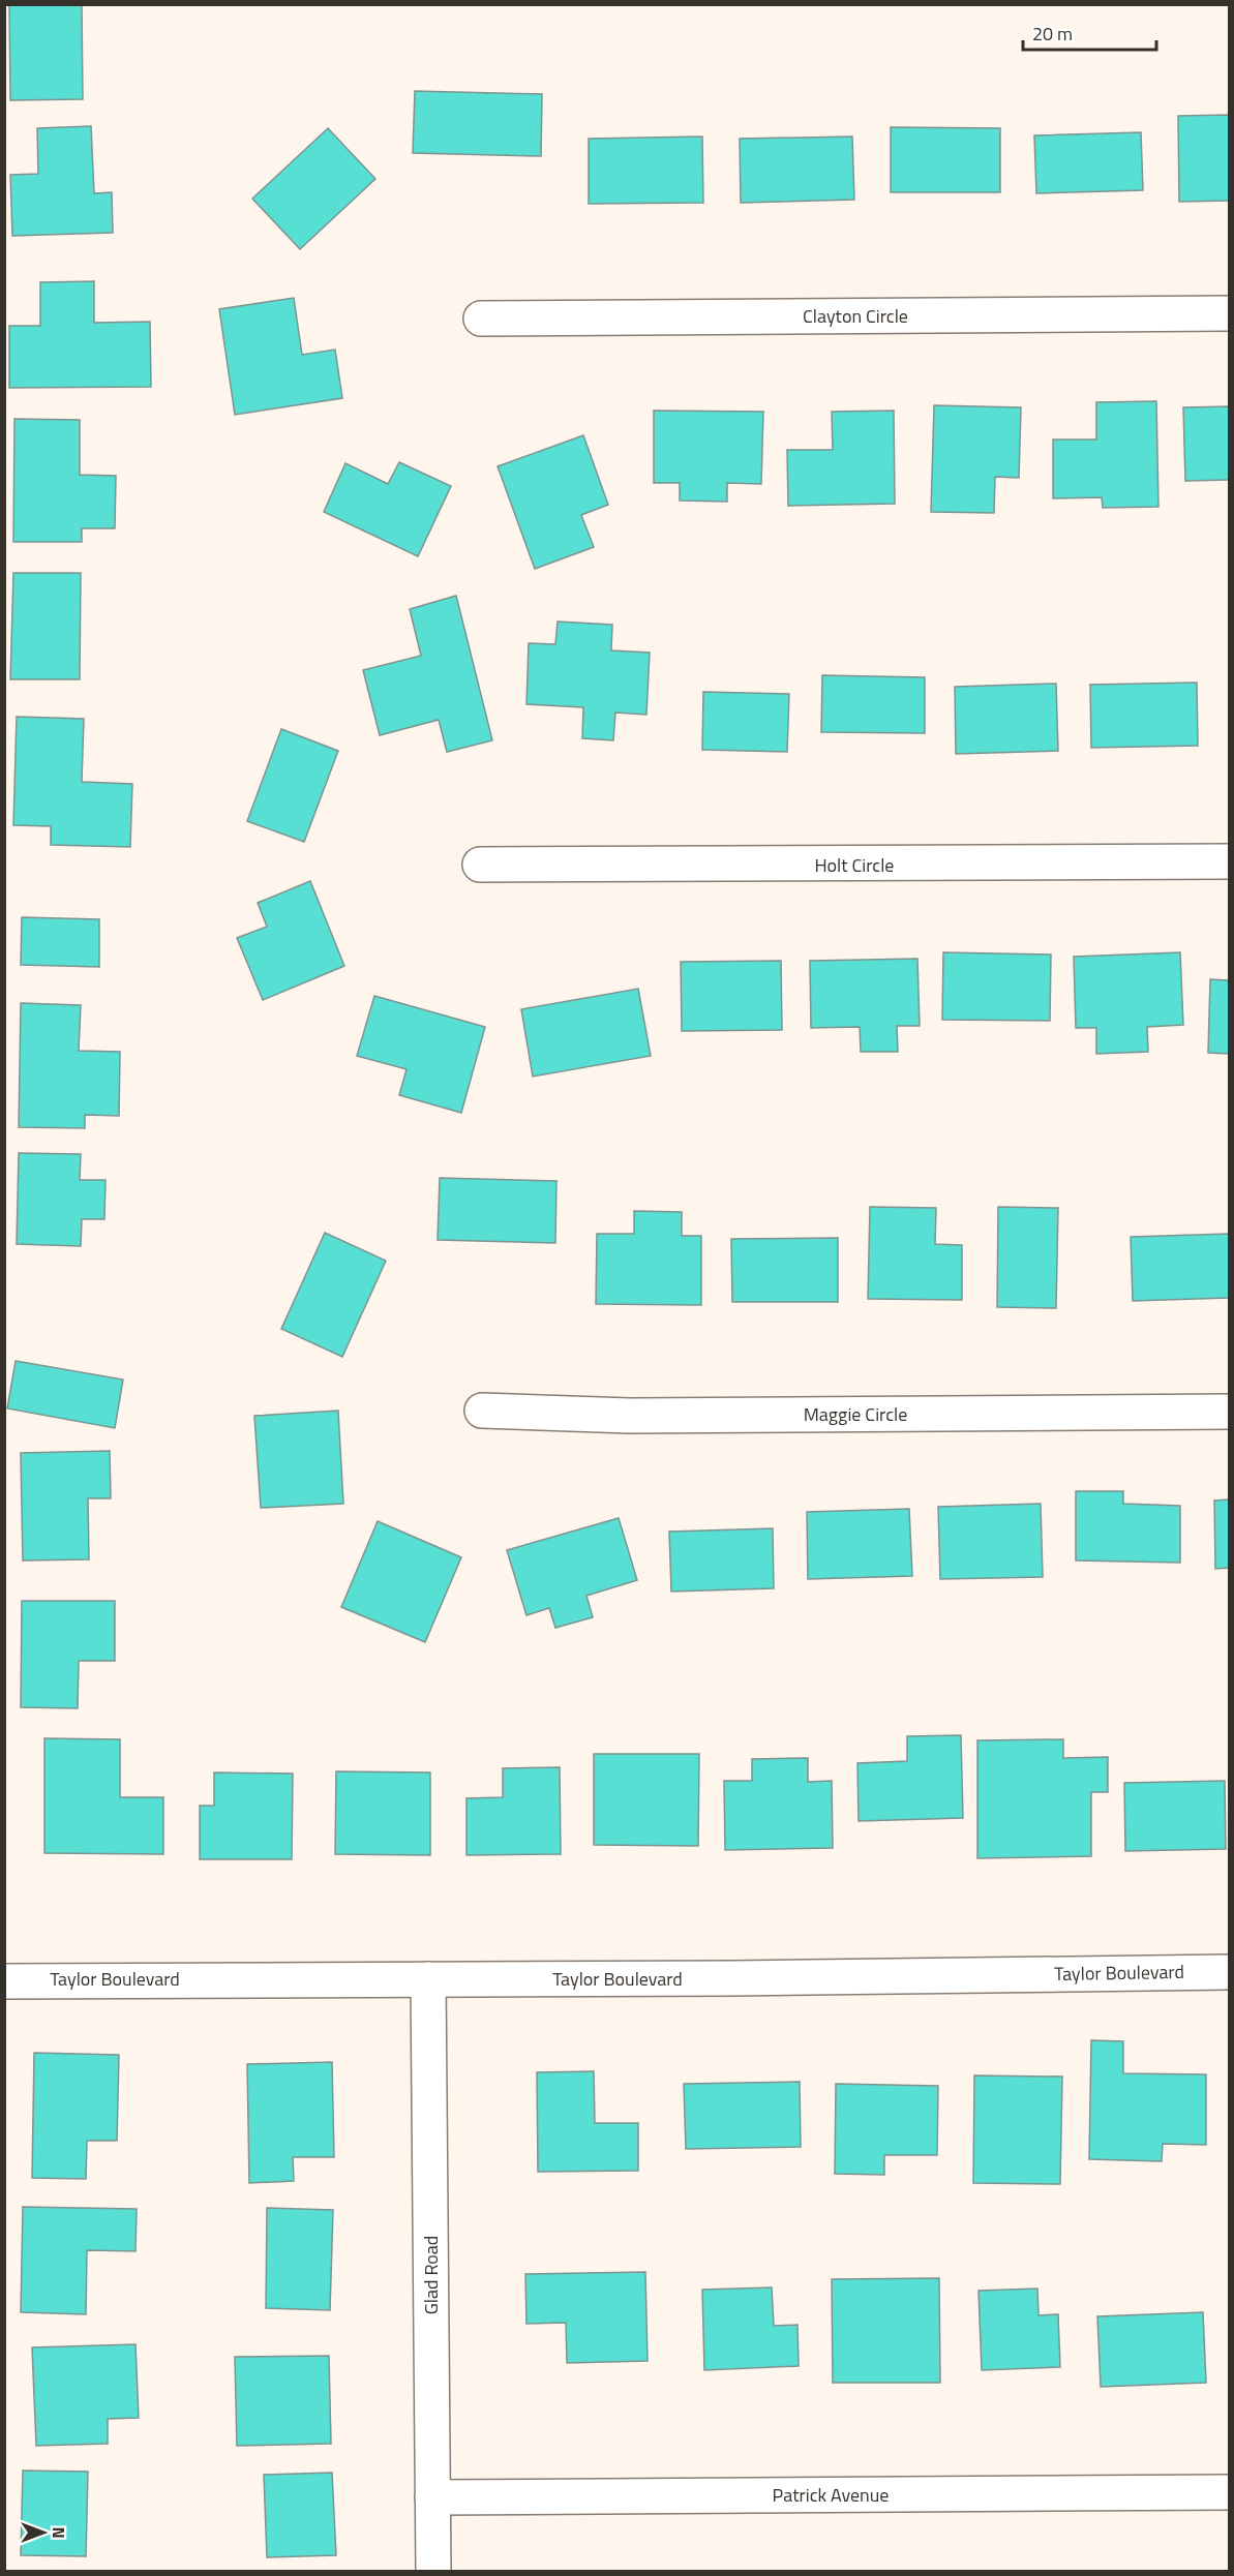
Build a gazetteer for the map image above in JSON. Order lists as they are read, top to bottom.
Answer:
{
  "streets": {
    "street": [
      "Clayton Circle",
      "Holt Circle",
      "Maggie Circle",
      "Taylor Boulevard",
      "Glad Road",
      "Patrick Avenue"
    ]
  },
  "crossings": [
    ["Taylor Boulevard", "Glad Road"],
    ["Glad Road", "Patrick Avenue"]
  ],
  "scale_bar": "20 m",
  "north": "right"
}
